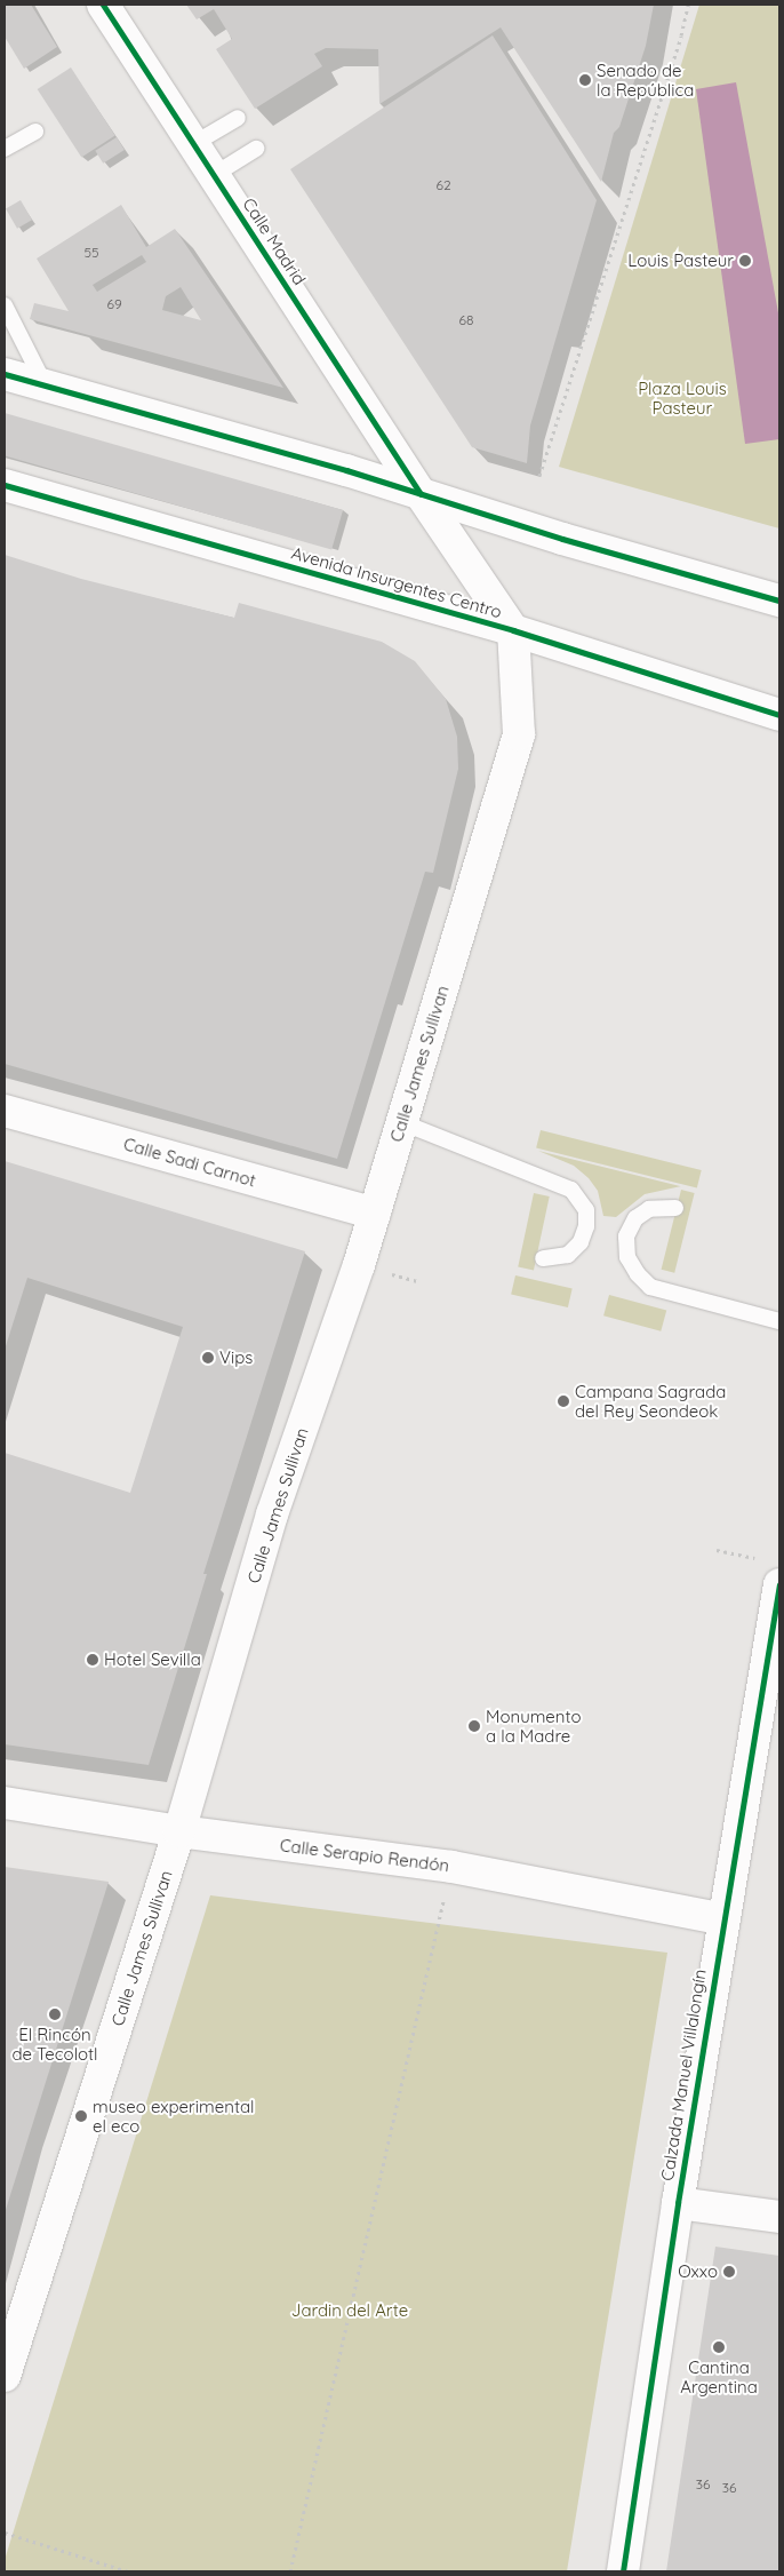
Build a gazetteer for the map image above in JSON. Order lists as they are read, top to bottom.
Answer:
{
  "streets": {
    "main road": [
      "Calle Madrid",
      "Avenida Insurgentes Centro",
      "Calle James Sullivan",
      "Calle Sadi Carnot",
      "Calle Serapio Rendón",
      "Calzada Manuel Villalongín"
    ]
  },
  "crossings": [
    ["Calle Madrid", "Avenida Insurgentes Centro"],
    ["Calle Madrid", "Calle James Sullivan"],
    ["Avenida Insurgentes Centro", "Calle James Sullivan"],
    ["Calle James Sullivan", "Calle Sadi Carnot"],
    ["Calle James Sullivan", "Calle Serapio Rendón"],
    ["Calle Serapio Rendón", "Calzada Manuel Villalongín"]
  ],
  "parks": ["Plaza Louis Pasteur", "Jardin del Arte"],
  "places": [
    "Senado de la República",
    "Louis Pasteur",
    "Vips",
    "Campana Sagrada del Rey Seondeok",
    "Hotel Sevilla",
    "Monumento a la Madre",
    "El Rincón de Tecolotl",
    "museo experimental el eco",
    "Oxxo",
    "Cantina Argentina"
  ],
  "house_numbers": [
    "62",
    "55",
    "69",
    "68",
    "36",
    "36"
  ]
}
